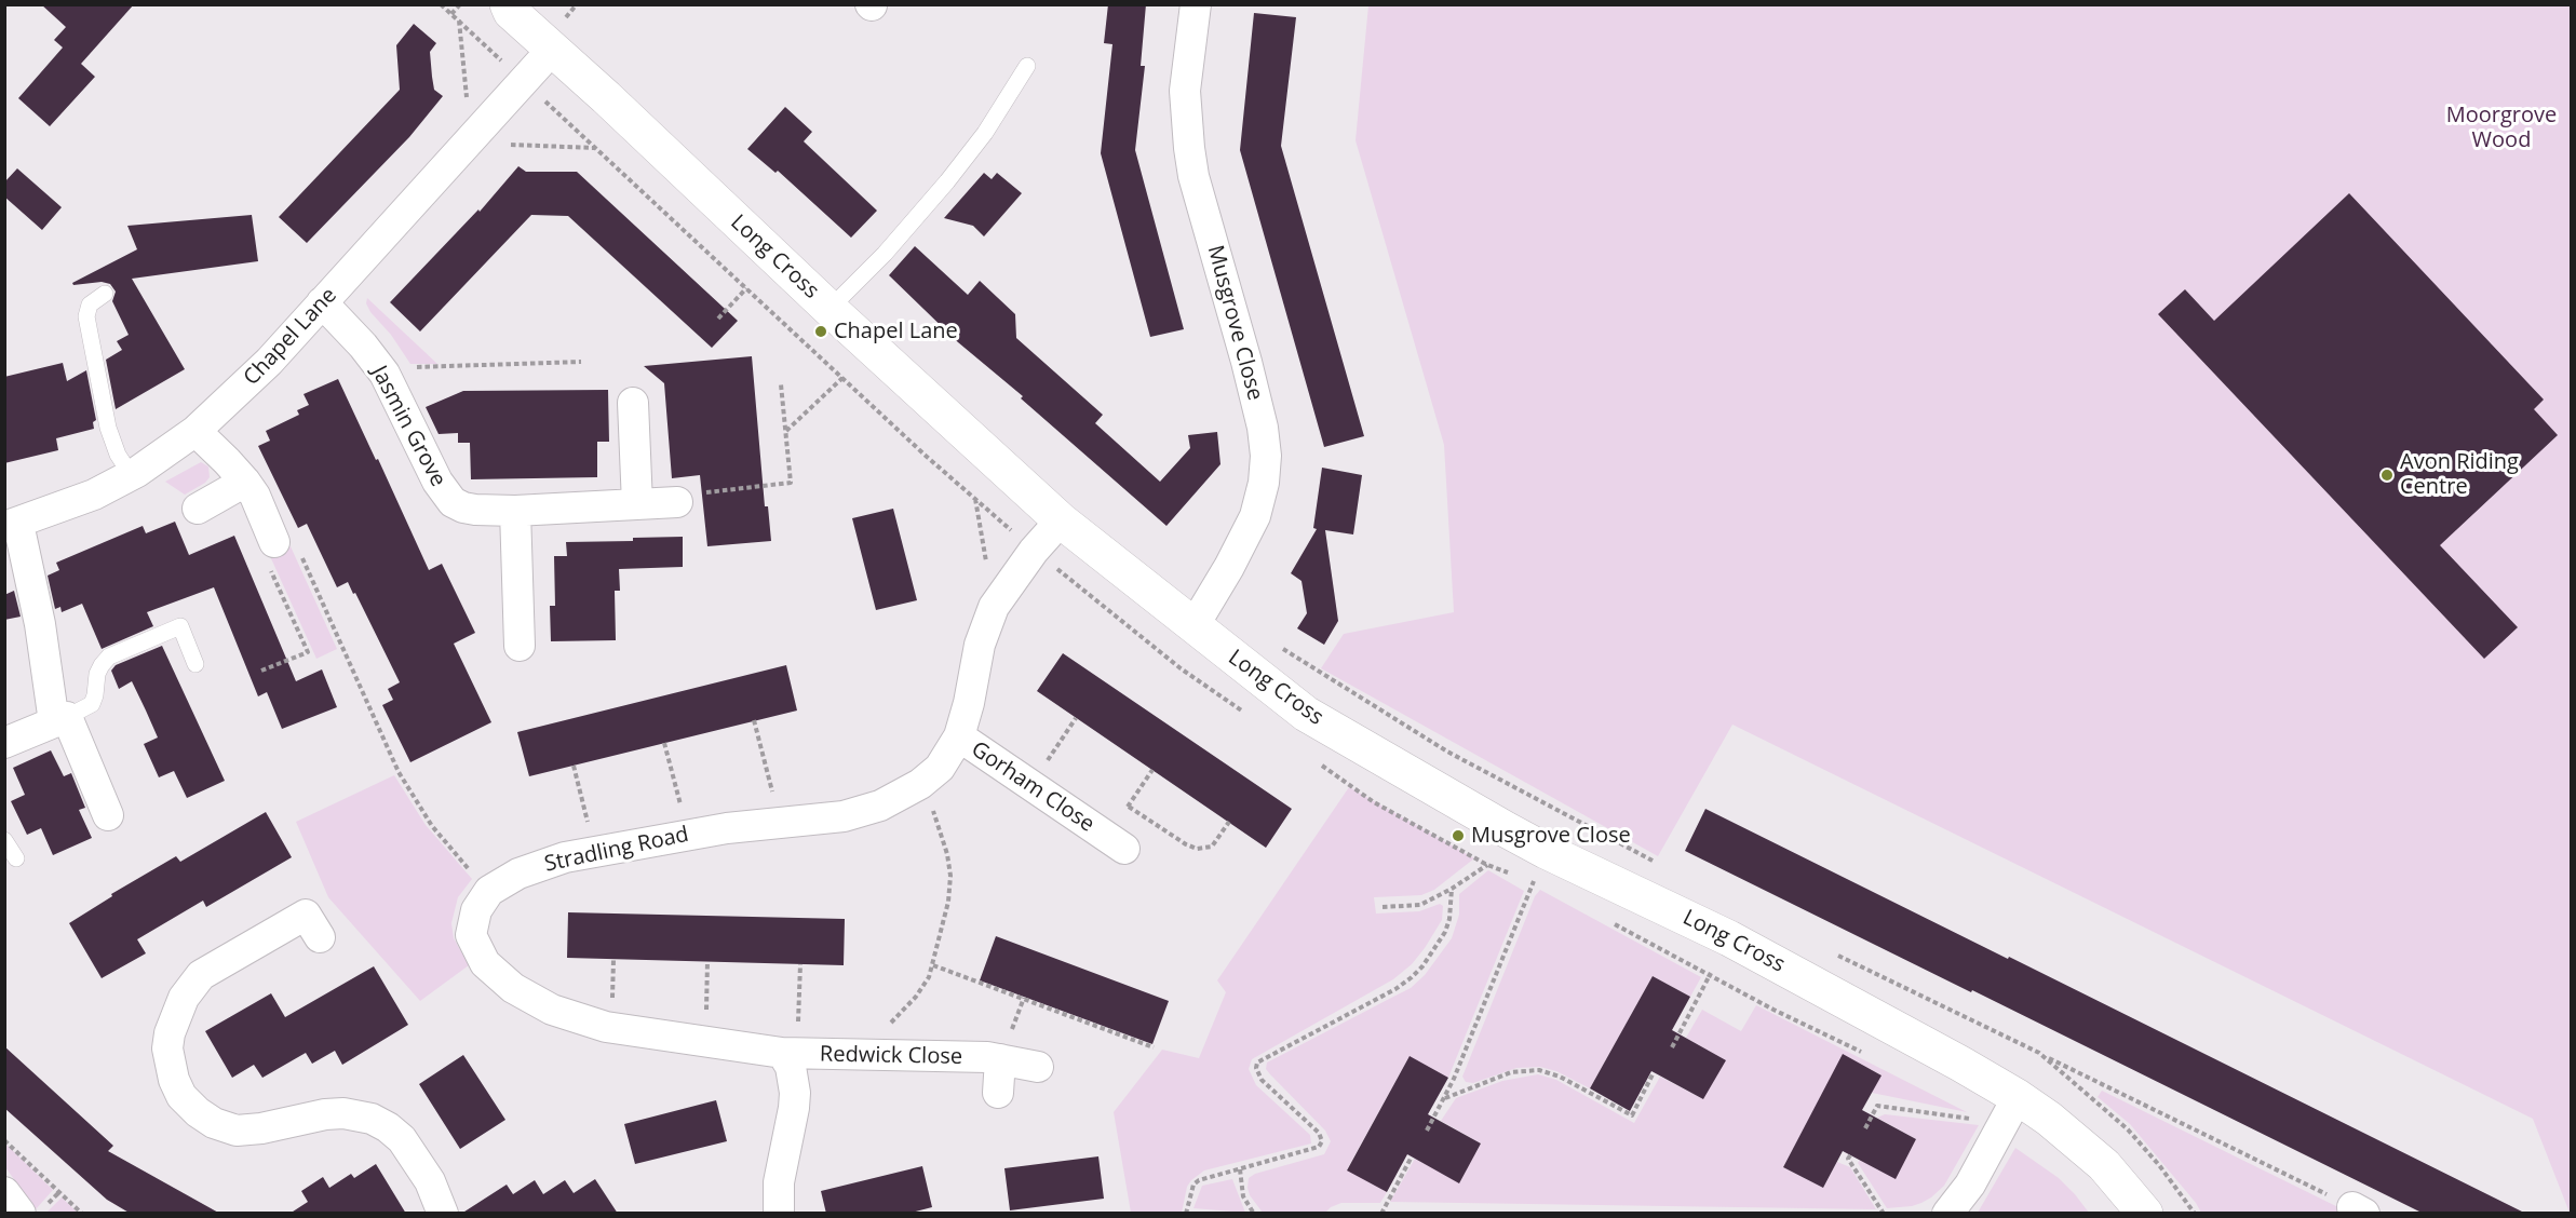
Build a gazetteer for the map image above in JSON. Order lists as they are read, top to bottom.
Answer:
{
  "streets": {
    "street": [
      "Long Cross",
      "Musgrove Close",
      "Chapel Lane",
      "Jasmin Grove",
      "Gorham Close",
      "Stradling Road",
      "Redwick Close"
    ]
  },
  "crossings": [
    ["Long Cross", "Musgrove Close"],
    ["Long Cross", "Chapel Lane"],
    ["Long Cross", "Stradling Road"],
    ["Chapel Lane", "Jasmin Grove"],
    ["Gorham Close", "Stradling Road"]
  ],
  "parks": ["Moorgrove Wood"],
  "places": ["Chapel Lane", "Avon Riding Centre", "Musgrove Close"]
}
